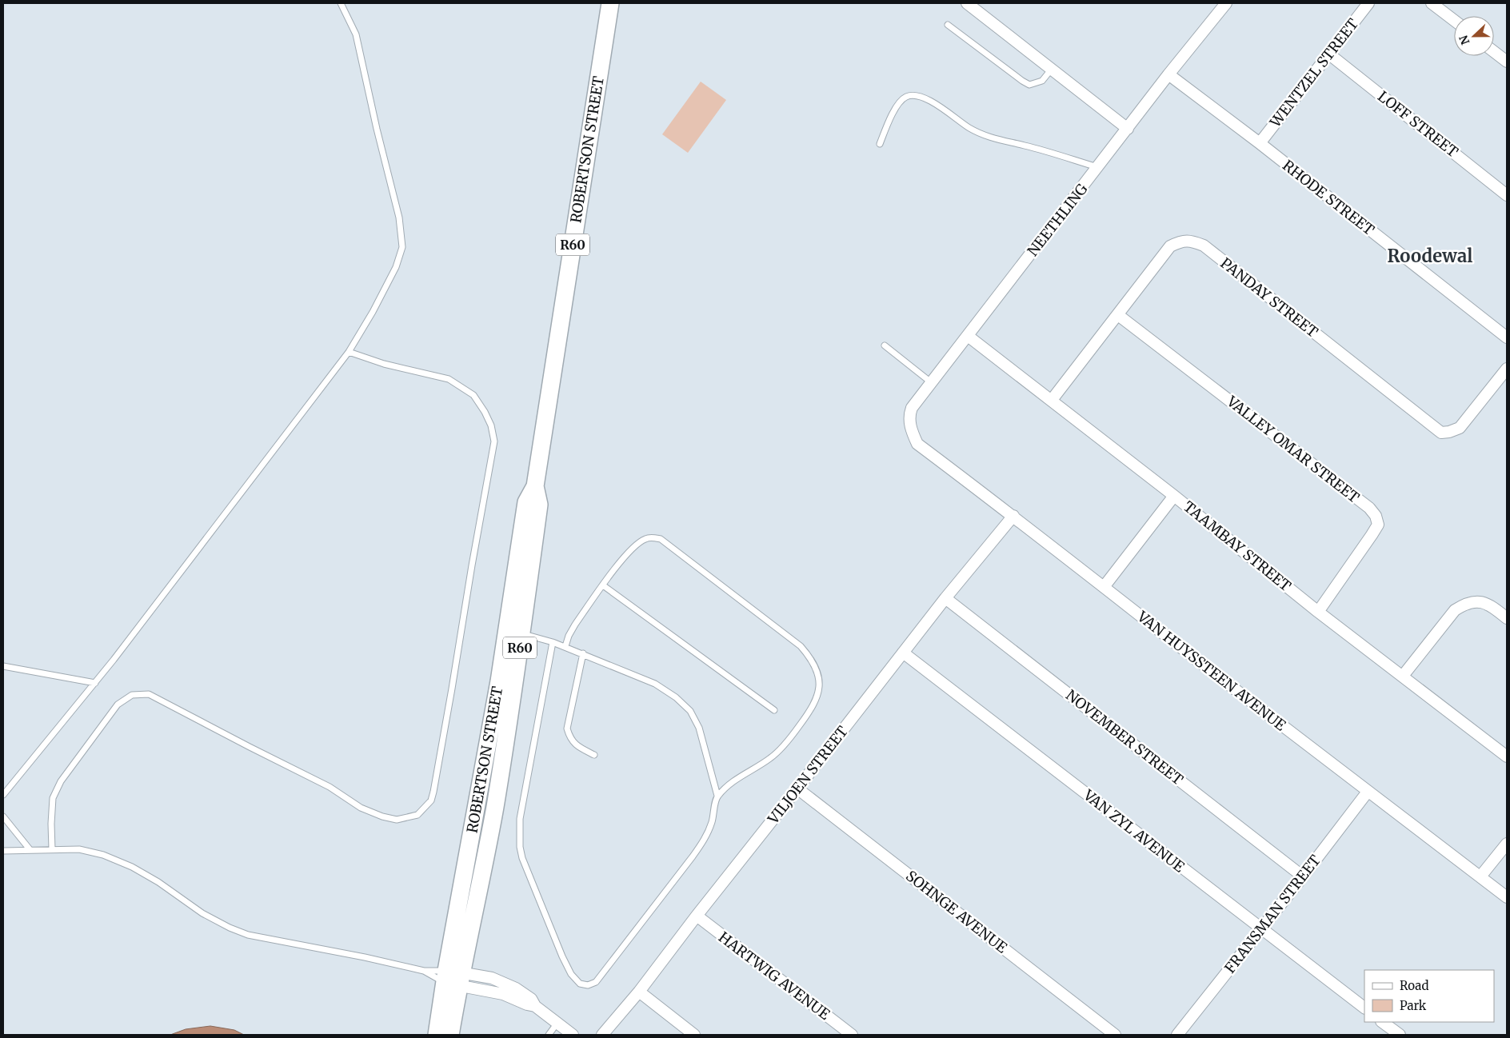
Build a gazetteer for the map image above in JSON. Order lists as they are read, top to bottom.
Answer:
{
  "streets": {
    "main road": ["ROBERTSON STREET", "R60"],
    "street": [
      "WENTZEL STREET",
      "LOFF STREET",
      "RHODE STREET",
      "NEETHLING",
      "PANDAY STREET",
      "VALLEY OMAR STREET",
      "TAAMBAY STREET",
      "VAN HUYSSTEEN AVENUE",
      "NOVEMBER STREET",
      "VILJOEN STREET",
      "VAN ZYL AVENUE",
      "SOHNGE AVENUE",
      "FRANSMAN STREET",
      "HARTWIG AVENUE"
    ]
  },
  "crossings": [
    ["WENTZEL STREET", "LOFF STREET"],
    ["WENTZEL STREET", "RHODE STREET"],
    ["RHODE STREET", "NEETHLING"],
    ["NEETHLING", "TAAMBAY STREET"],
    ["NEETHLING", "VAN HUYSSTEEN AVENUE"],
    ["PANDAY STREET", "VALLEY OMAR STREET"],
    ["PANDAY STREET", "TAAMBAY STREET"],
    ["VALLEY OMAR STREET", "TAAMBAY STREET"],
    ["VAN HUYSSTEEN AVENUE", "VILJOEN STREET"],
    ["VAN HUYSSTEEN AVENUE", "FRANSMAN STREET"],
    ["NOVEMBER STREET", "VILJOEN STREET"],
    ["NOVEMBER STREET", "FRANSMAN STREET"],
    ["VILJOEN STREET", "VAN ZYL AVENUE"],
    ["VILJOEN STREET", "SOHNGE AVENUE"],
    ["VILJOEN STREET", "HARTWIG AVENUE"],
    ["VAN ZYL AVENUE", "FRANSMAN STREET"]
  ],
  "districts": ["Roodewal"],
  "legend": ["Road", "Park"],
  "north": "left"
}
